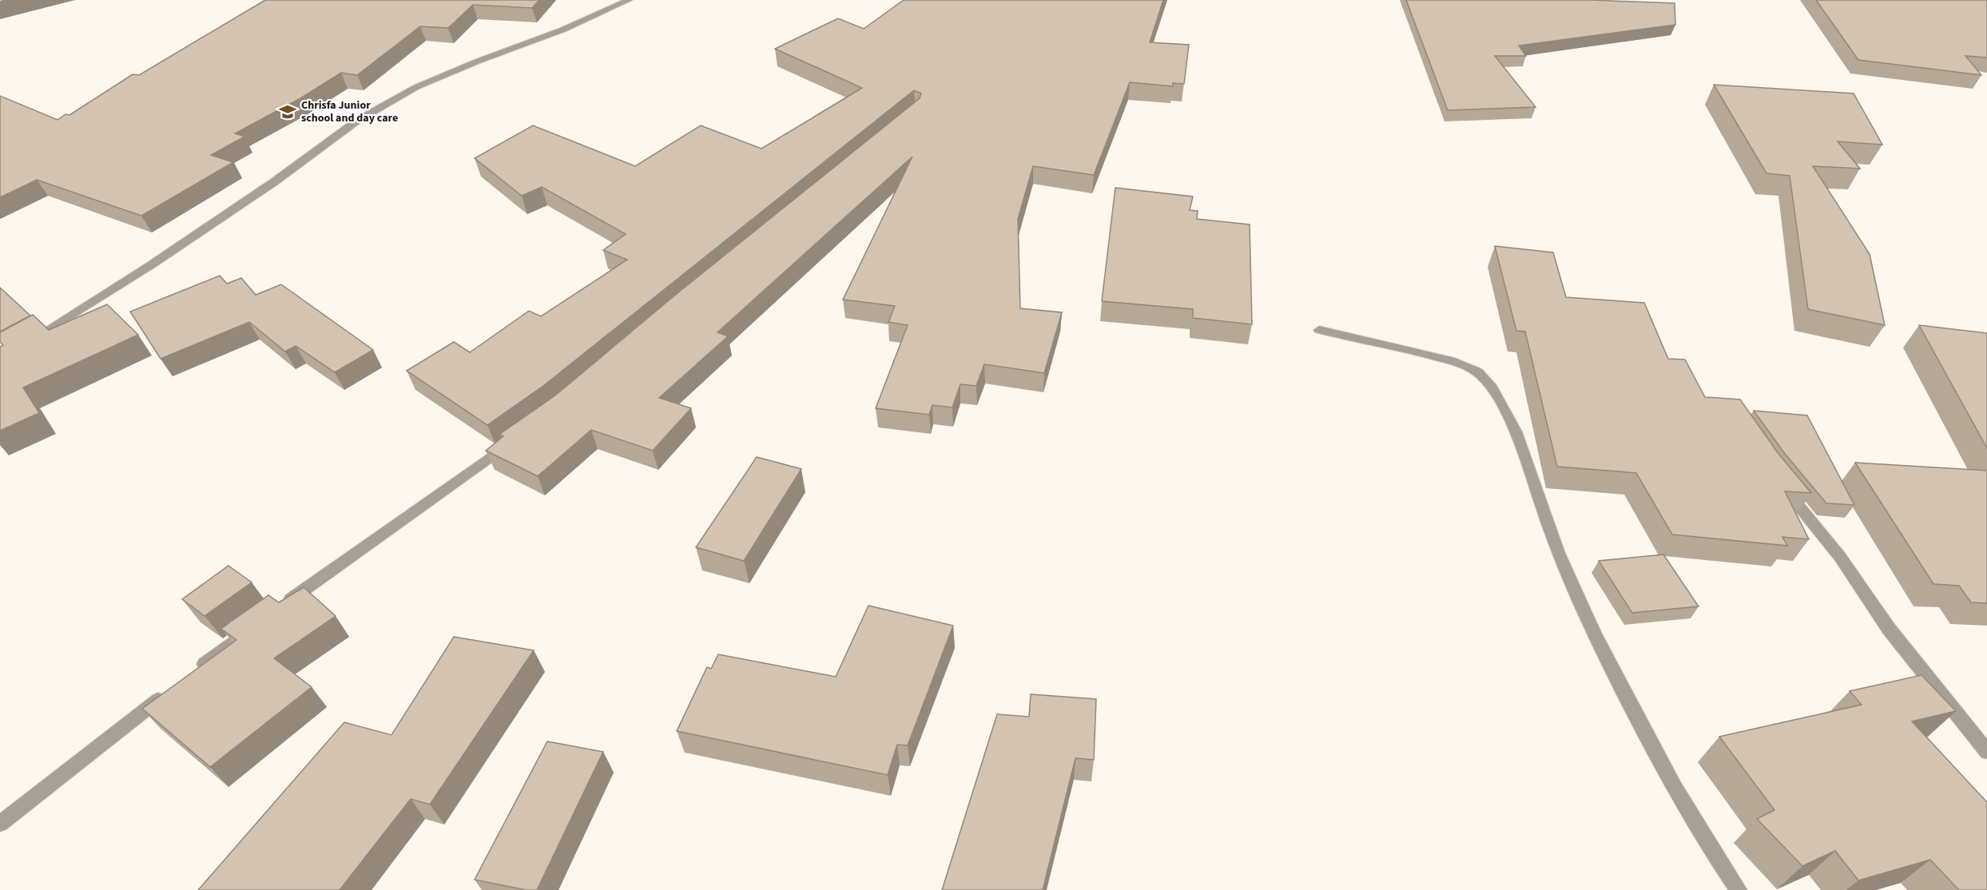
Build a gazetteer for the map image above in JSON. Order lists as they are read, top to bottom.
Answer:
{
  "places": {
    "school or university": ["Chrisfa Junior school and day care"]
  }
}
